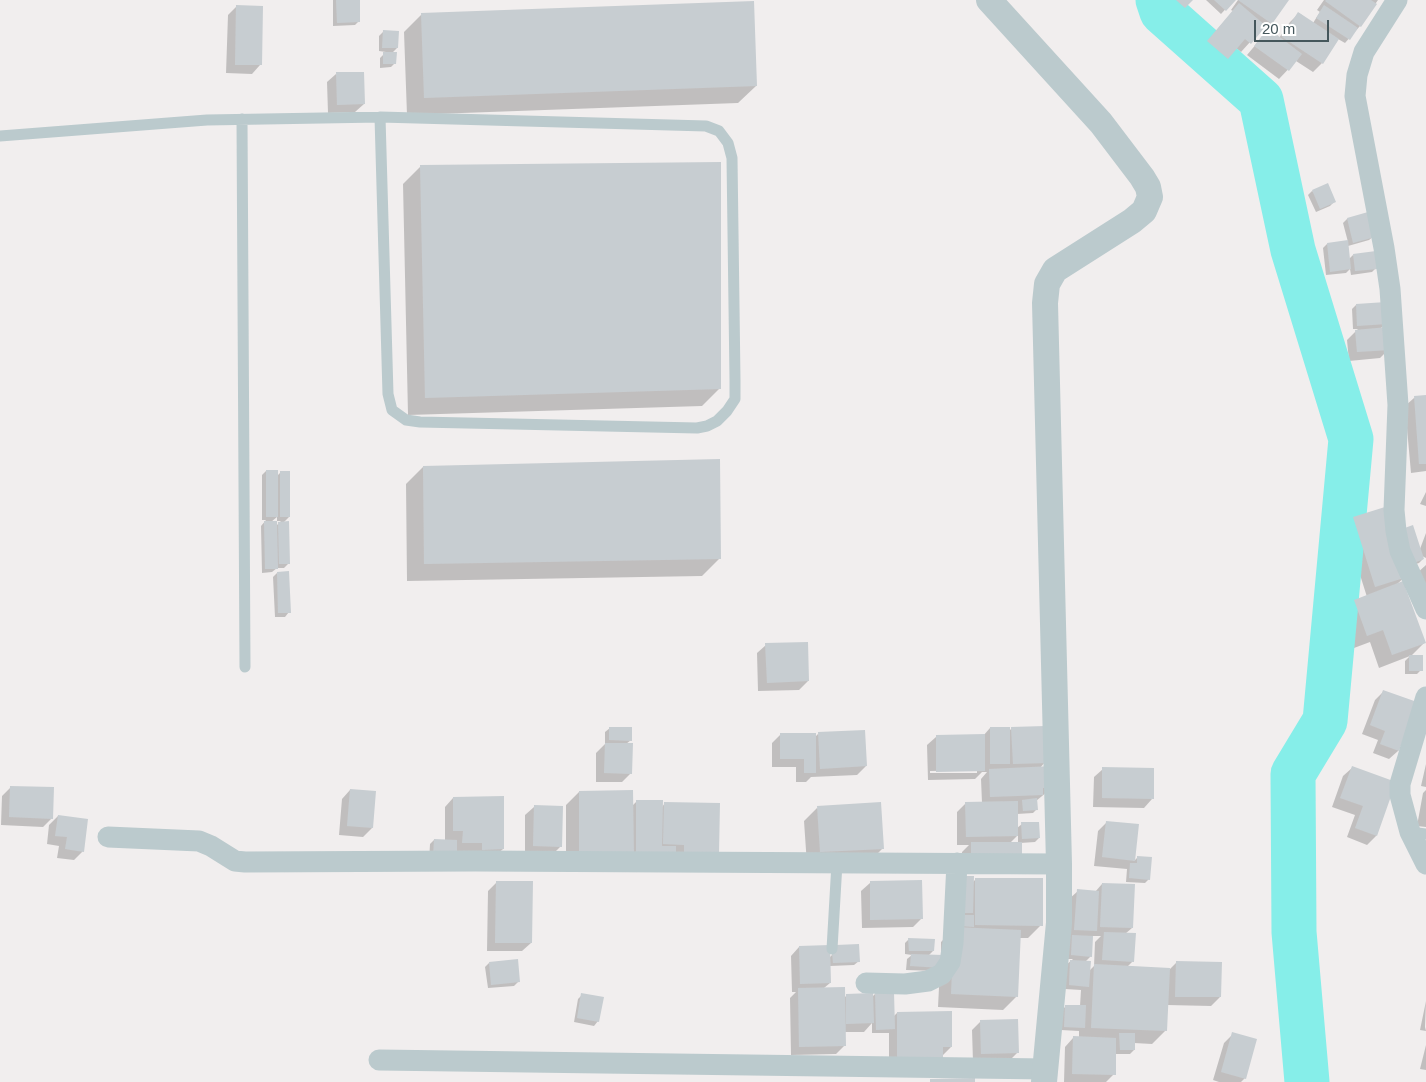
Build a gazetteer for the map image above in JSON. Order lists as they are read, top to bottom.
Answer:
{
  "scale_bar": "20 m"
}
